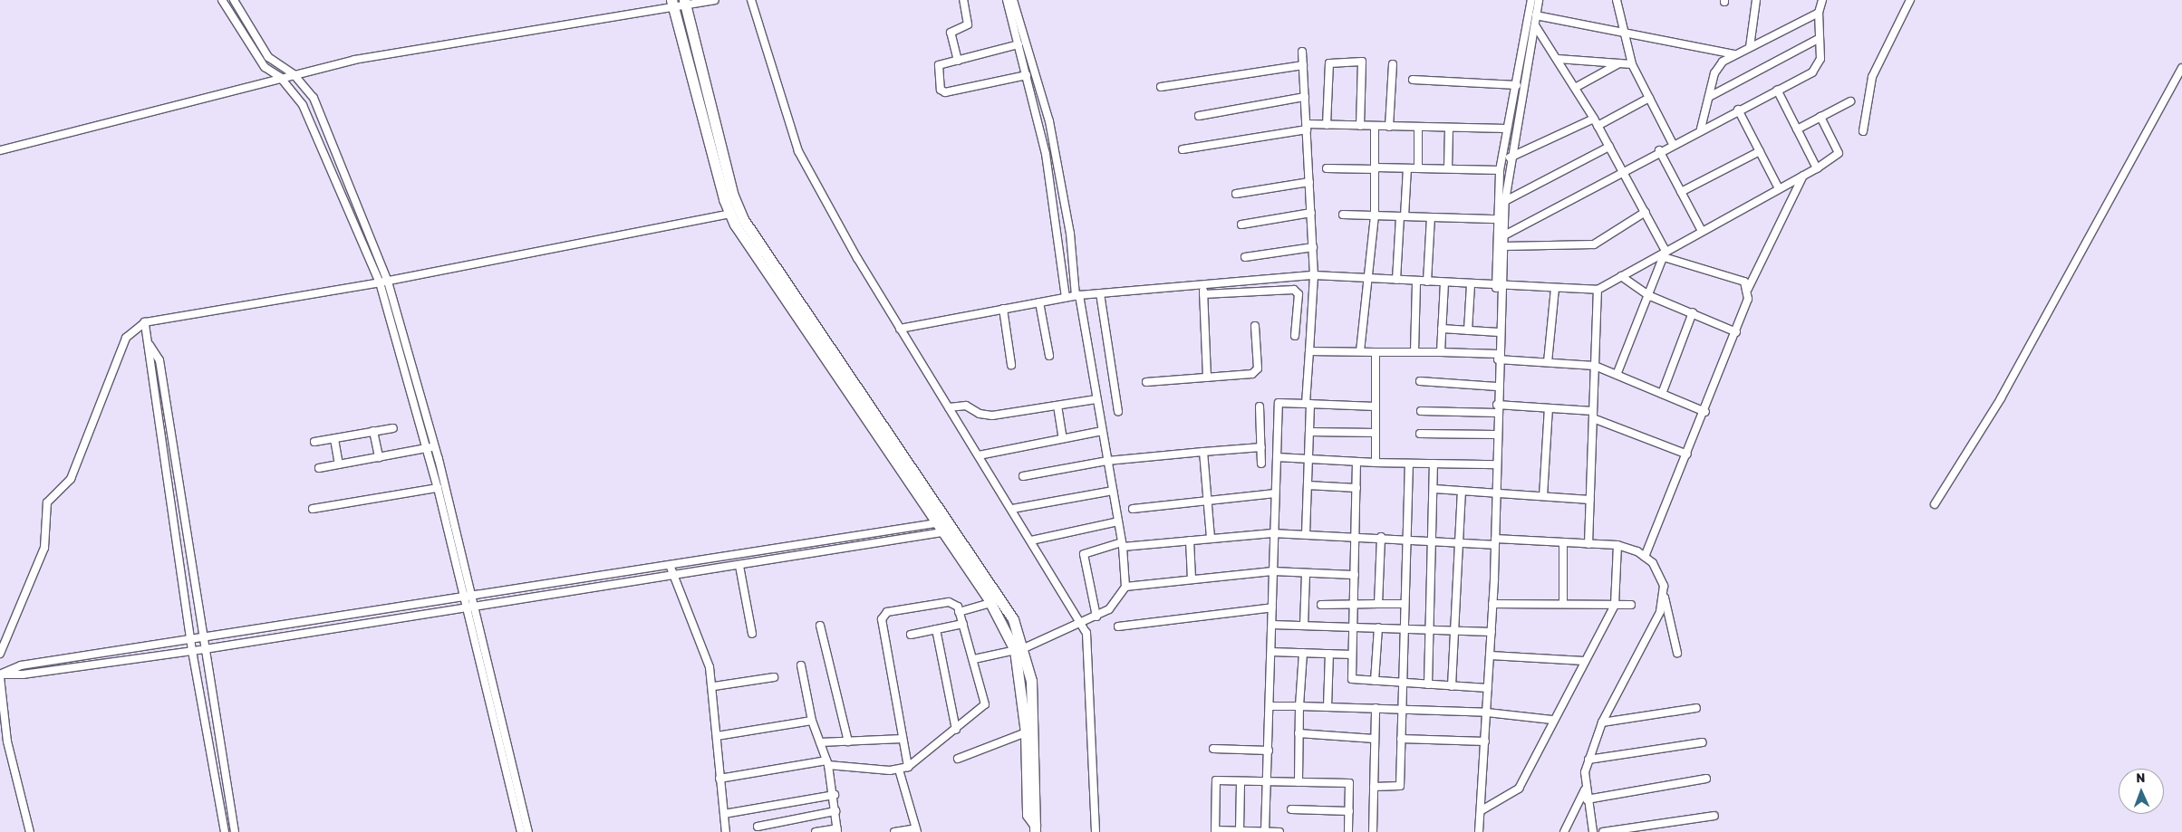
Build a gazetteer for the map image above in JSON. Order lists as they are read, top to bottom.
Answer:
{
  "north": "top"
}
